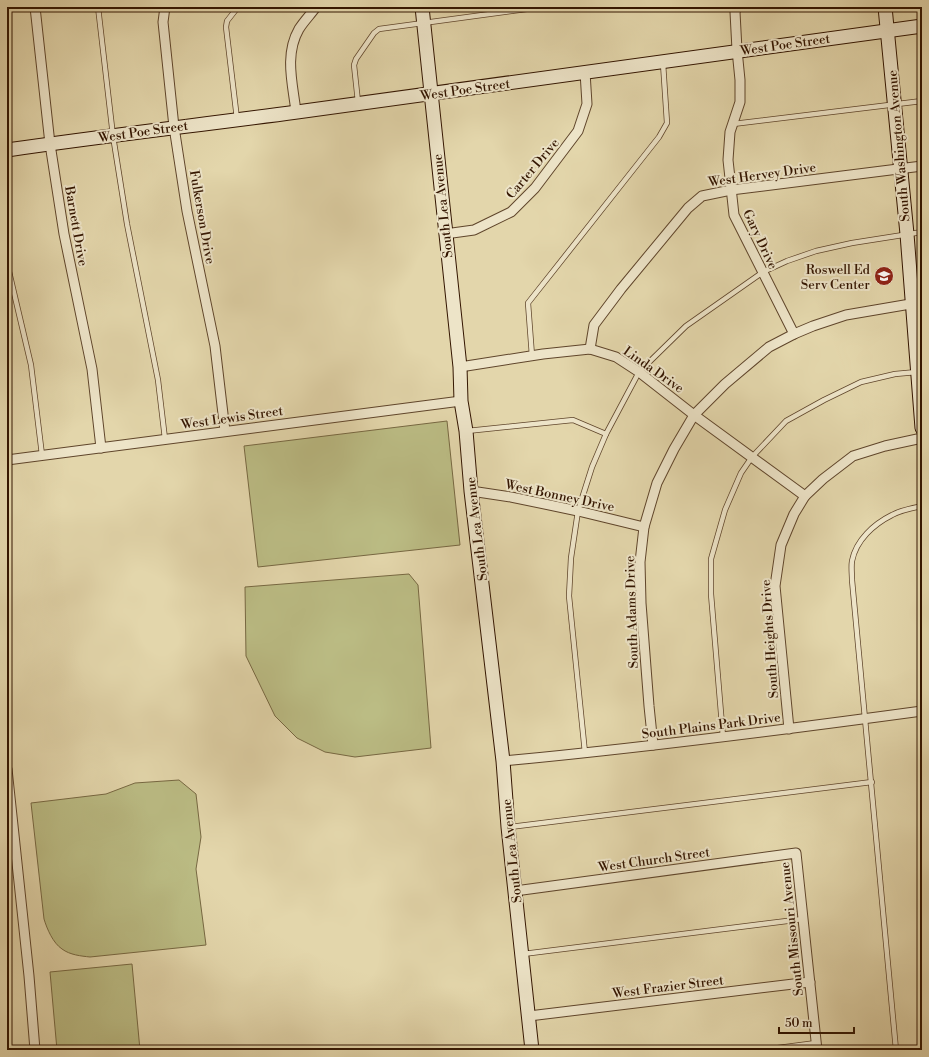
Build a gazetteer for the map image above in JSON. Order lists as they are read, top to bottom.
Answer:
{
  "streets": {
    "street": [
      "West Poe Street",
      "South Washington Avenue",
      "Carter Drive",
      "West Hervey Drive",
      "South Lea Avenue",
      "Fulkerson Drive",
      "Barnett Drive",
      "Gary Drive",
      "Linda Drive",
      "West Lewis Street",
      "West Bonney Drive",
      "South Adams Drive",
      "South Heights Drive",
      "South Plains Park Drive",
      "West Church Street",
      "South Missouri Avenue",
      "West Frazier Street"
    ]
  },
  "crossings": [
    ["West Poe Street", "South Washington Avenue"],
    ["West Poe Street", "Carter Drive"],
    ["West Poe Street", "South Lea Avenue"],
    ["West Poe Street", "Fulkerson Drive"],
    ["West Poe Street", "Barnett Drive"],
    ["West Poe Street", "Gary Drive"],
    ["South Washington Avenue", "West Hervey Drive"],
    ["South Washington Avenue", "South Adams Drive"],
    ["Carter Drive", "South Lea Avenue"],
    ["West Hervey Drive", "Gary Drive"],
    ["West Hervey Drive", "Linda Drive"],
    ["South Lea Avenue", "Linda Drive"],
    ["South Lea Avenue", "West Lewis Street"],
    ["South Lea Avenue", "West Bonney Drive"],
    ["South Lea Avenue", "South Plains Park Drive"],
    ["South Lea Avenue", "West Church Street"],
    ["South Lea Avenue", "West Frazier Street"],
    ["Fulkerson Drive", "West Lewis Street"],
    ["Barnett Drive", "West Lewis Street"],
    ["Gary Drive", "South Adams Drive"],
    ["Linda Drive", "South Adams Drive"],
    ["Linda Drive", "South Heights Drive"],
    ["West Bonney Drive", "South Adams Drive"],
    ["South Adams Drive", "South Plains Park Drive"],
    ["South Heights Drive", "South Plains Park Drive"],
    ["West Church Street", "South Missouri Avenue"],
    ["South Missouri Avenue", "West Frazier Street"]
  ],
  "places": {
    "school or university": ["Roswell Ed Serv Center"]
  },
  "scale_bar": "50 m"
}
